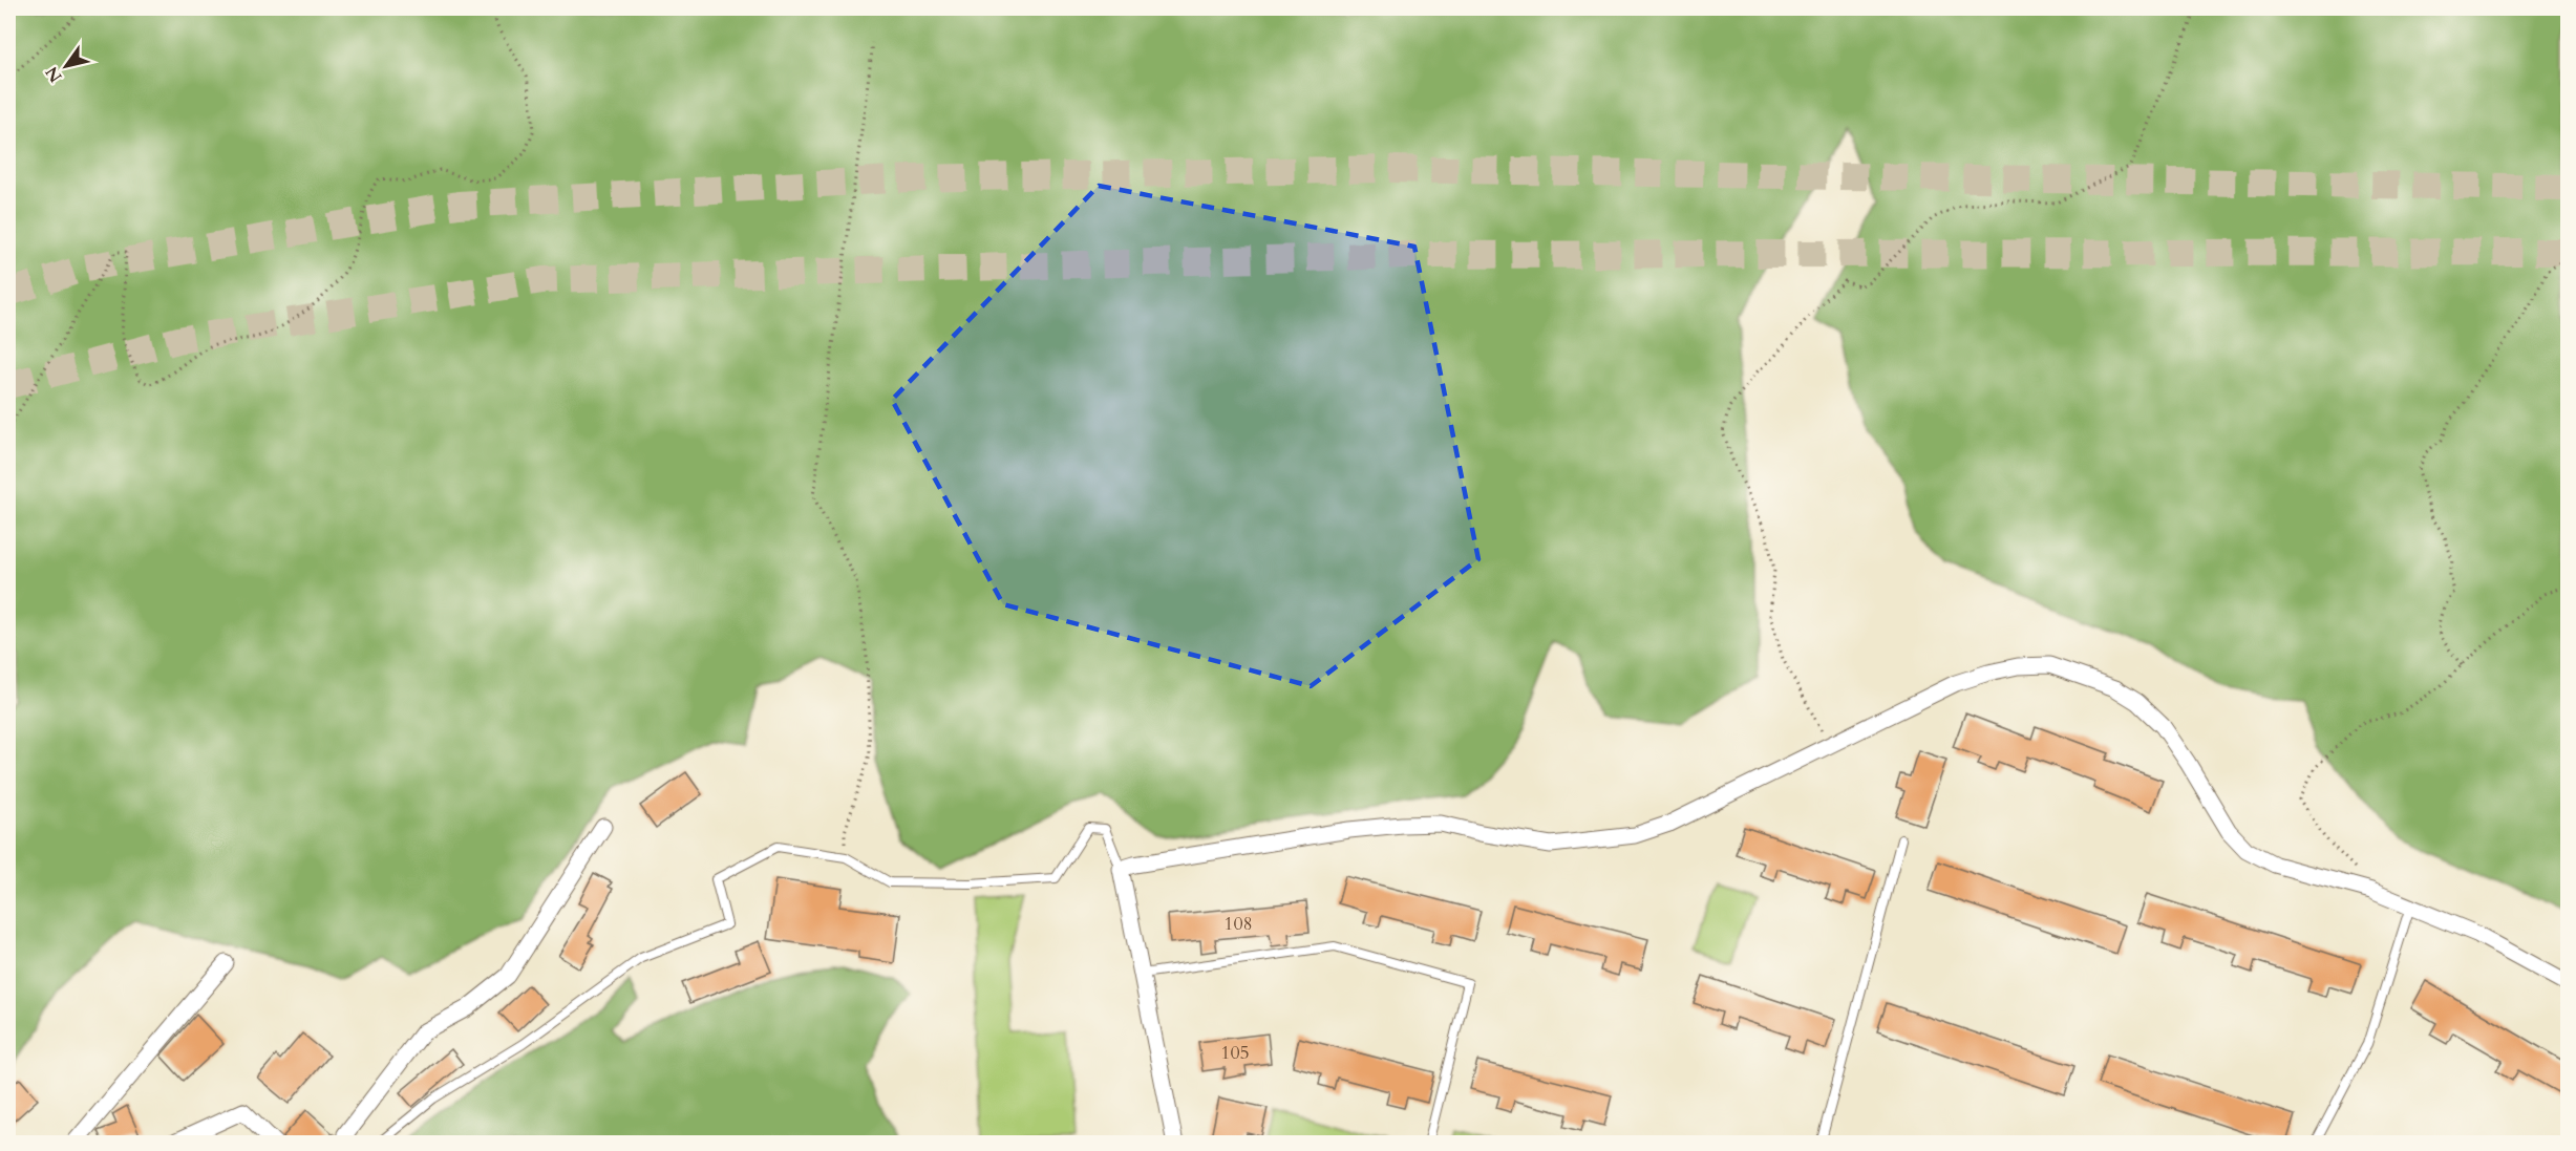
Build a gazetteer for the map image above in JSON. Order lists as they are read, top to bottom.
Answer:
{
  "house_numbers": ["108", "105"],
  "north": "bottom left"
}
